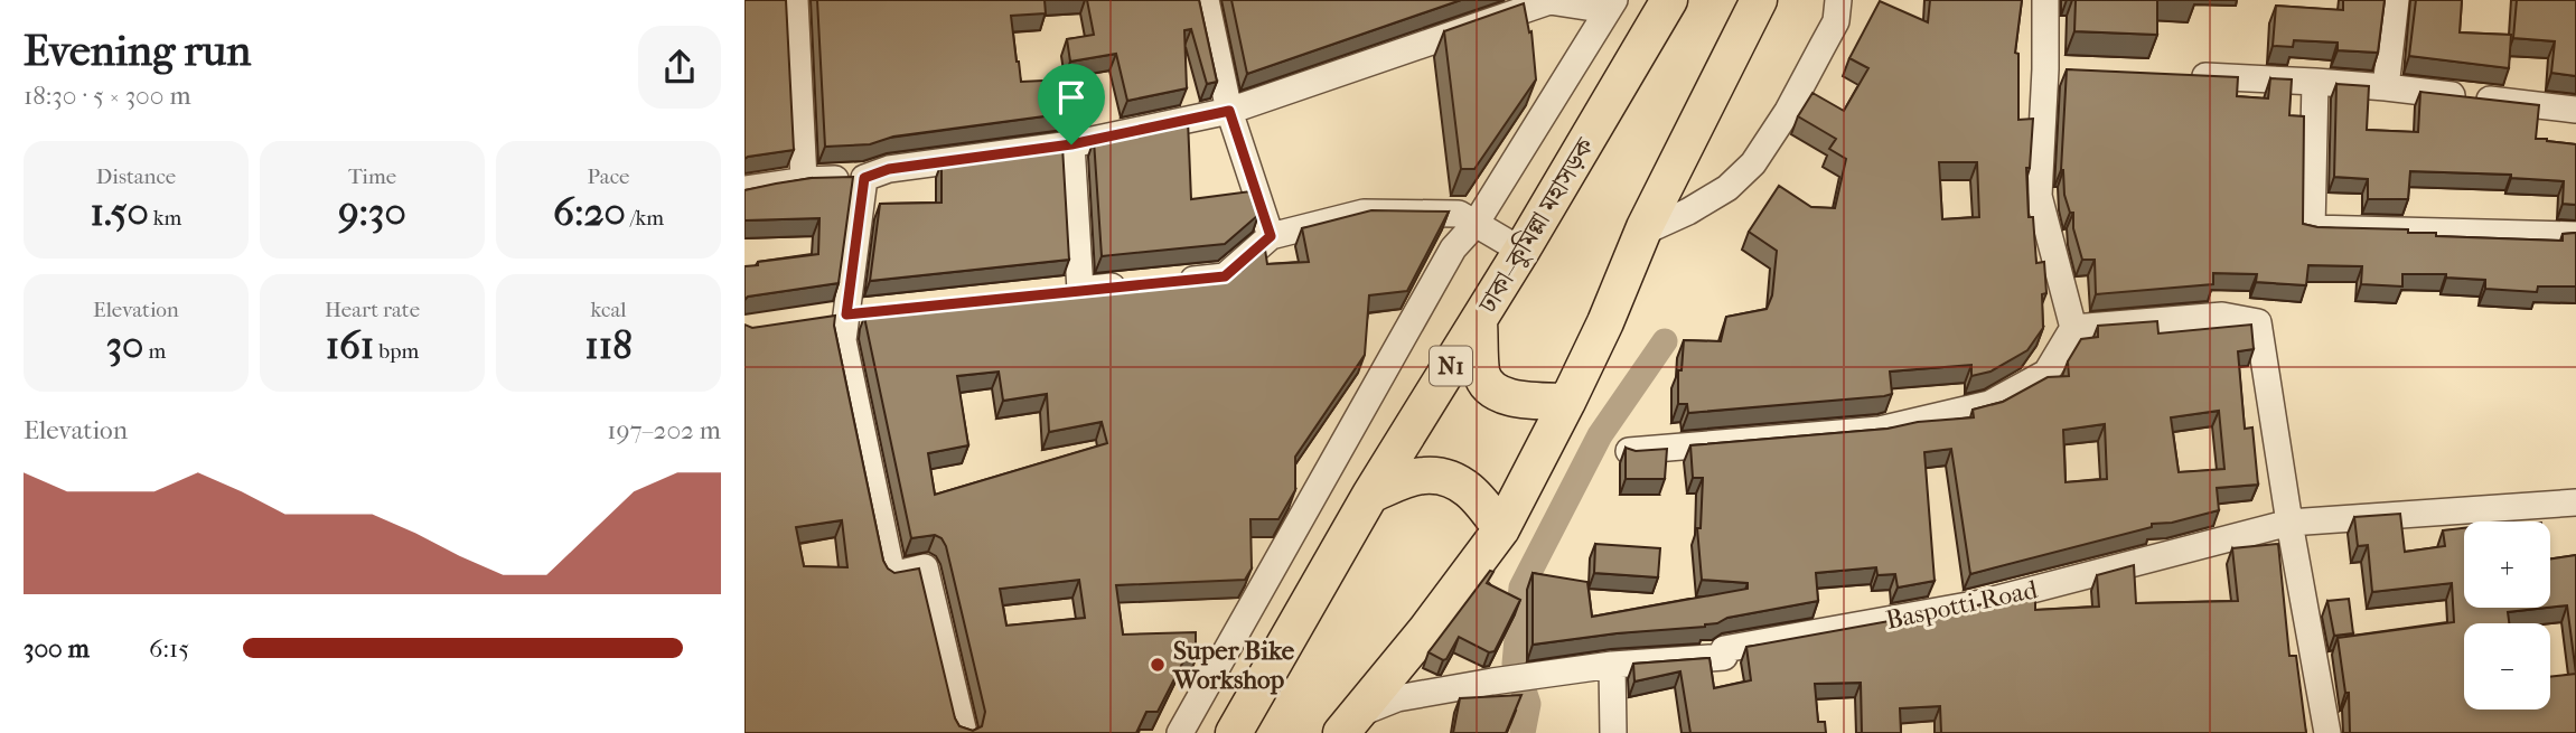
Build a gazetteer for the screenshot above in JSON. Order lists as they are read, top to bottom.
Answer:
{
  "streets": {
    "highway": ["ঢাকা–কুমিল্লা মহাসড়ক", "N1"],
    "street": ["Baspotti Road"]
  },
  "places": ["Super Bike Workshop"],
  "page": {
    "heading": ["Evening run", "18:30 · 5 × 300 m"],
    "stats": [
      ["Distance", "1.50 km"],
      ["Time", "9:30"],
      ["Pace", "6:20 /km"],
      ["Elevation", "30 m"],
      ["Heart rate", "161 bpm"],
      ["kcal", "118"]
    ],
    "chart": ["Elevation", "197–202 m"],
    "map_buttons": ["+", "−"],
    "list": [
      {
        "name": "300 m",
        "note": "6:15"
      }
    ]
  }
}
